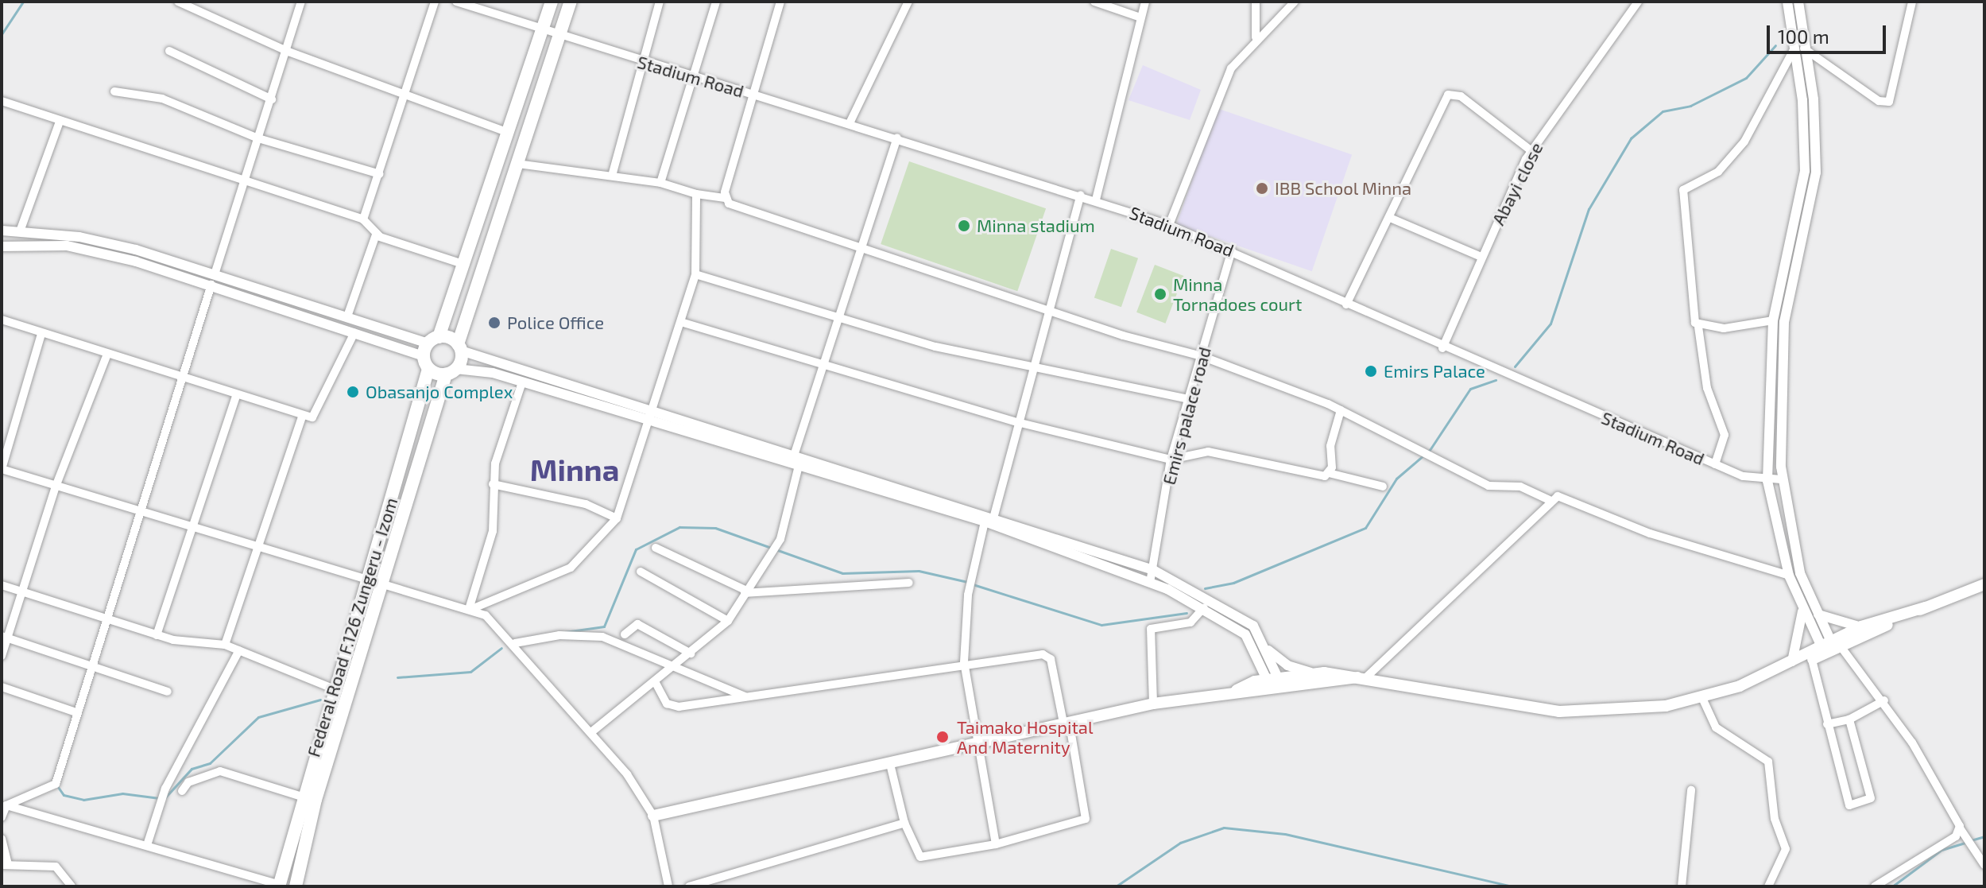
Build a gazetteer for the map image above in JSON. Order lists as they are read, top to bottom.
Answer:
{
  "streets": {
    "main road": ["Federal Road F.126 Zungeru - Izom"],
    "street": ["Stadium Road", "Abayi close", "Emirs palace road"]
  },
  "crossings": [
    ["Stadium Road", "Abayi close"],
    ["Stadium Road", "Emirs palace road"],
    ["Stadium Road", "Federal Road F.126 Zungeru - Izom"]
  ],
  "districts": ["Minna"],
  "places": [
    "IBB School Minna",
    "Minna stadium",
    "Minna Tornadoes court",
    "Police Office",
    "Emirs Palace",
    "Obasanjo Complex",
    "Taimako Hospital And Maternity"
  ],
  "scale_bar": "100 m"
}
